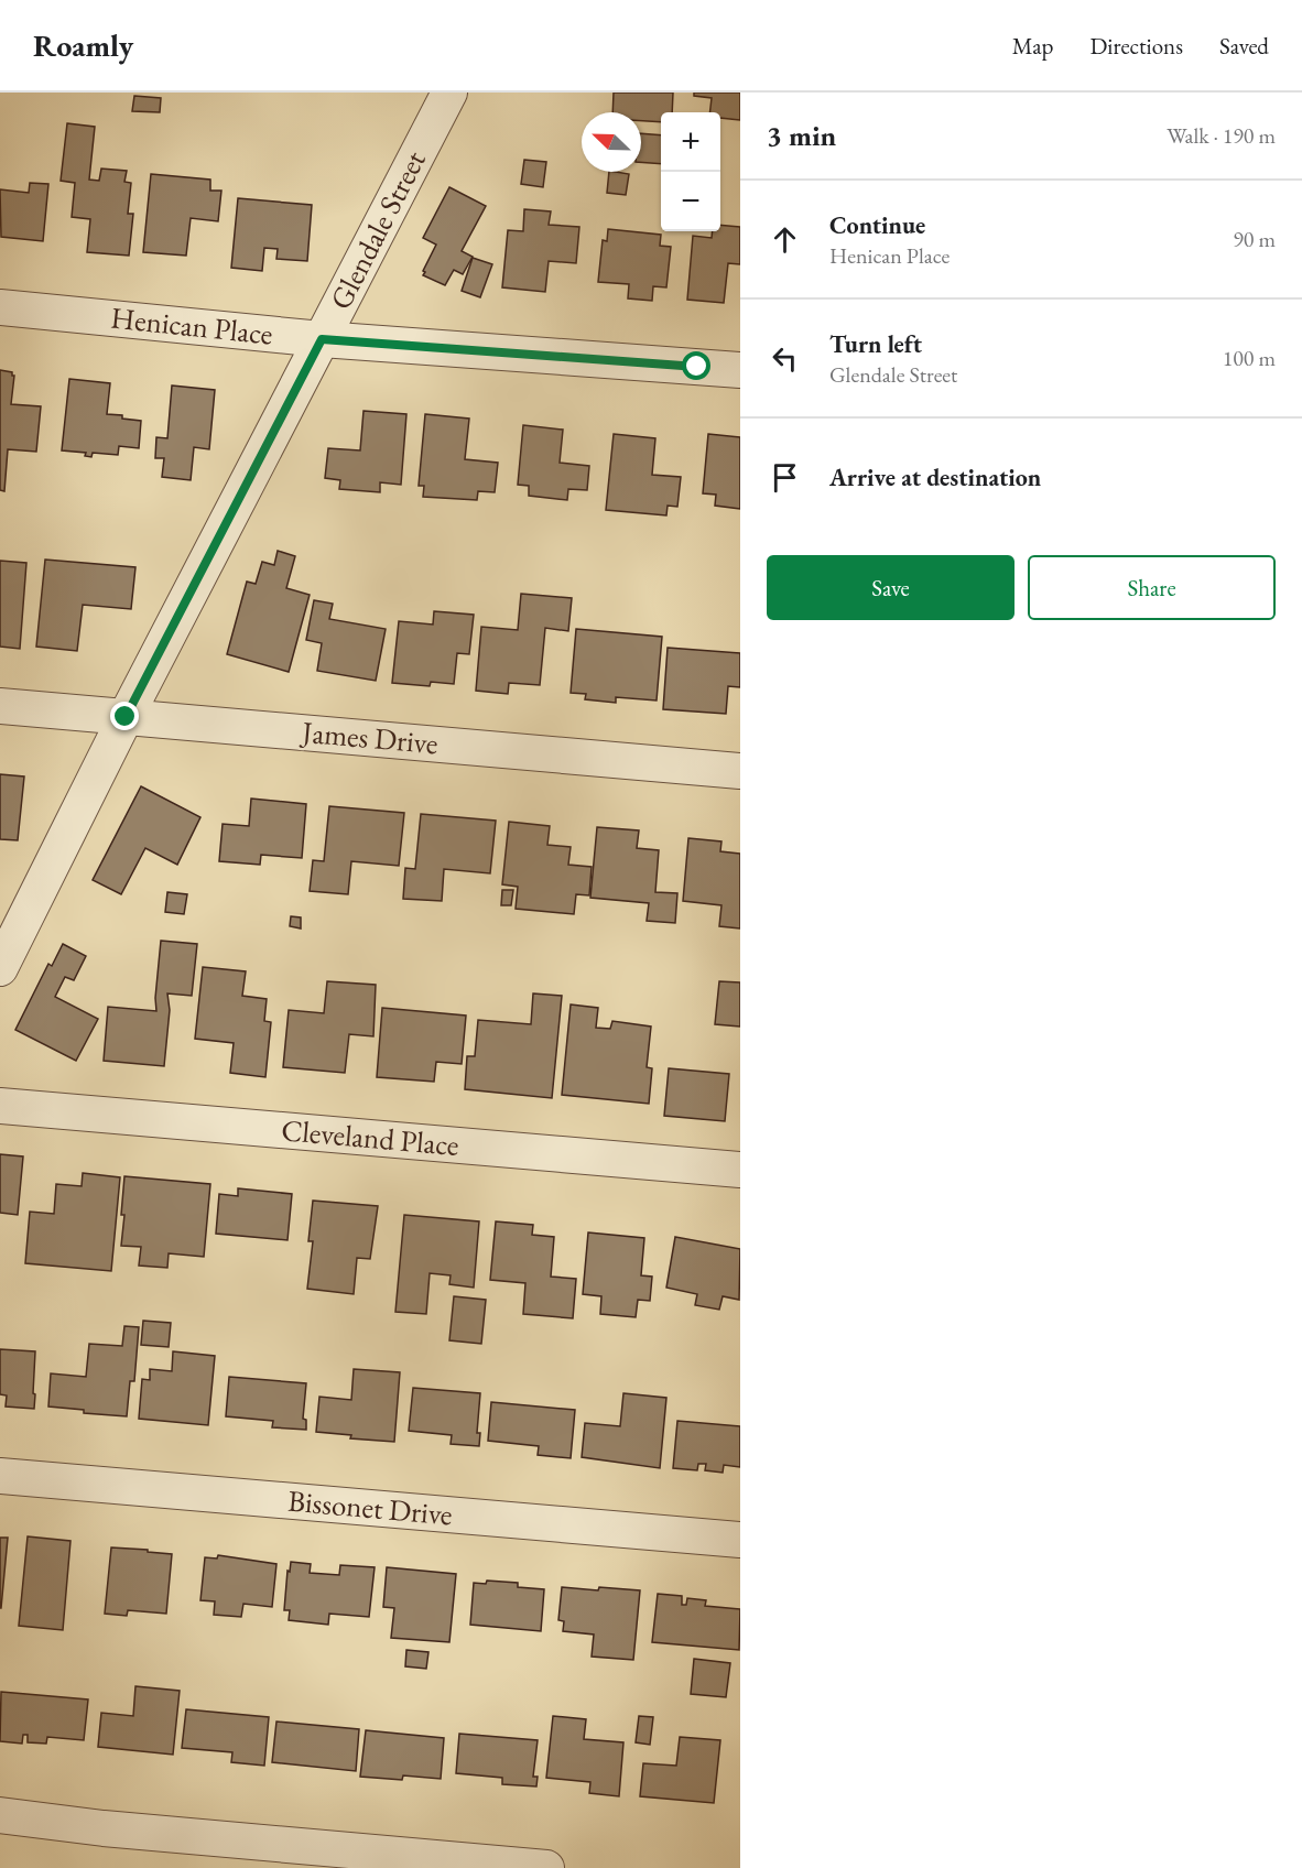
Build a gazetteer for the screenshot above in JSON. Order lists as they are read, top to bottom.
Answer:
{
  "streets": {
    "street": [
      "Glendale Street",
      "Henican Place",
      "James Drive",
      "Cleveland Place",
      "Bissonet Drive"
    ]
  },
  "crossings": [
    ["Glendale Street", "Henican Place"],
    ["Glendale Street", "James Drive"]
  ],
  "north": "top left",
  "page": {
    "header": "Roamly",
    "nav": ["Map", "Directions", "Saved"],
    "heading": ["3 min", "Walk · 190 m"],
    "map_buttons": ["+", "−"],
    "list": [
      ["Continue", "Henican Place", "90 m"],
      ["Turn left", "Glendale Street", "100 m"],
      "Arrive at destination"
    ],
    "buttons": ["Save", "Share"]
  }
}
